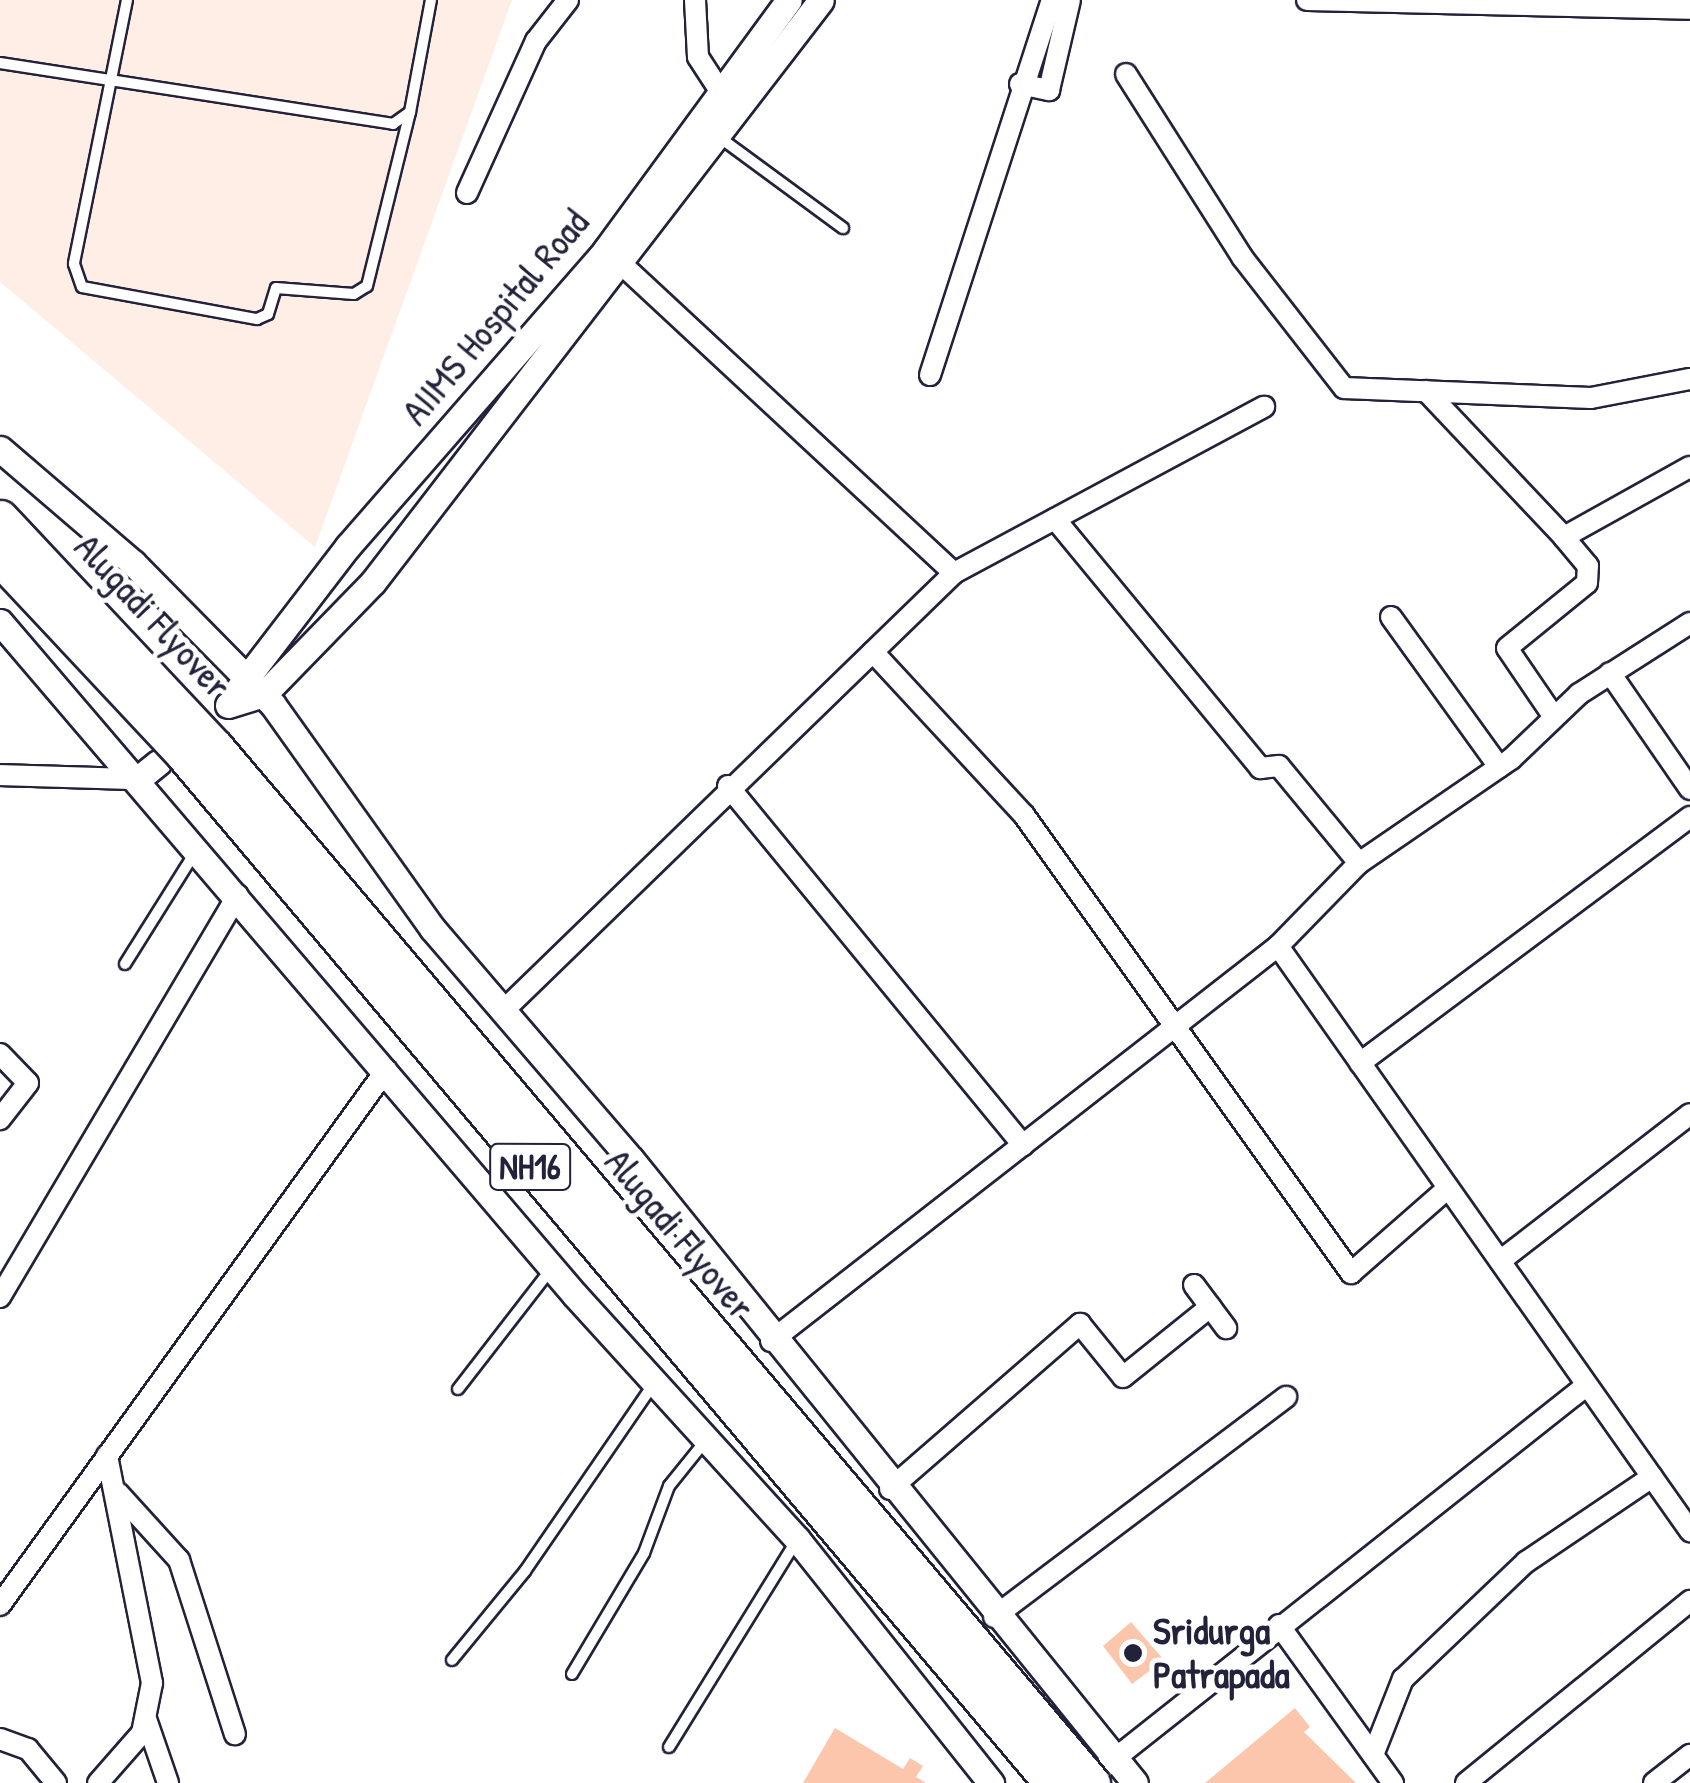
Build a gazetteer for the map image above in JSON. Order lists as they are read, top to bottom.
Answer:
{
  "streets": {
    "highway": ["Alugadi Flyover", "NH16"],
    "street": ["AIIMS Hospital Road"]
  },
  "places": ["Sridurga Patrapada"]
}
